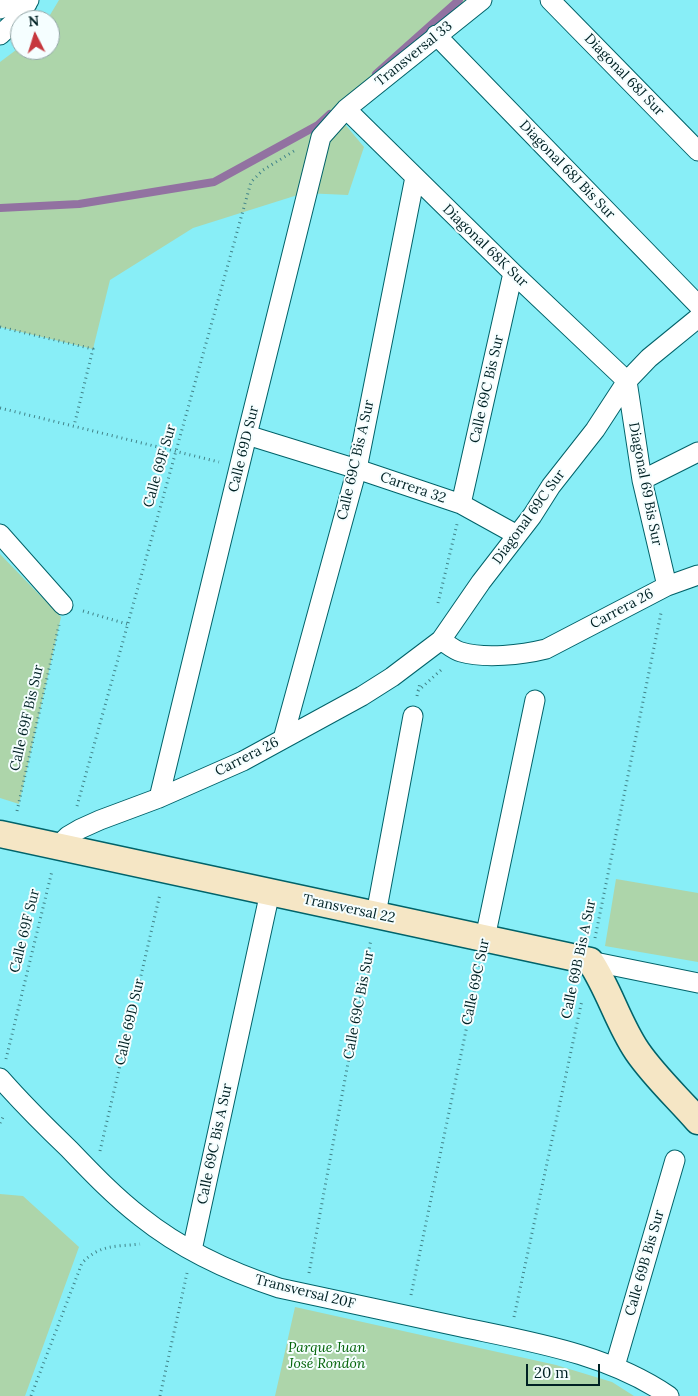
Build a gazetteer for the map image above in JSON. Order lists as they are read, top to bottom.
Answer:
{
  "streets": {
    "street": [
      "Transversal 33",
      "Diagonal 68J Sur",
      "Diagonal 68J Bis Sur",
      "Diagonal 68K Sur",
      "Calle 69C Bis Sur",
      "Calle 69D Sur",
      "Calle 69C Bis A Sur",
      "Diagonal 69 Bis Sur",
      "Carrera 32",
      "Diagonal 69C Sur",
      "Carrera 26",
      "Transversal 22",
      "Calle 69C Sur",
      "Calle 69B Bis Sur",
      "Transversal 20F"
    ],
    "path": ["Calle 69F Sur", "Calle 69F Bis Sur", "Calle 69B Bis A Sur"]
  },
  "crossings": [
    ["Transversal 33", "Diagonal 68J Bis Sur"],
    ["Transversal 33", "Diagonal 68K Sur"],
    ["Transversal 33", "Calle 69D Sur"],
    ["Diagonal 68K Sur", "Calle 69C Bis Sur"],
    ["Diagonal 68K Sur", "Calle 69D Sur"],
    ["Diagonal 68K Sur", "Calle 69C Bis A Sur"],
    ["Diagonal 68K Sur", "Diagonal 69 Bis Sur"],
    ["Diagonal 68K Sur", "Diagonal 69C Sur"],
    ["Calle 69C Bis Sur", "Carrera 32"],
    ["Calle 69C Bis Sur", "Transversal 22"],
    ["Calle 69C Bis Sur", "Transversal 20F"],
    ["Calle 69D Sur", "Calle 69F Sur"],
    ["Calle 69D Sur", "Carrera 32"],
    ["Calle 69D Sur", "Carrera 26"],
    ["Calle 69D Sur", "Transversal 22"],
    ["Calle 69D Sur", "Transversal 20F"],
    ["Calle 69C Bis A Sur", "Carrera 32"],
    ["Calle 69C Bis A Sur", "Carrera 26"],
    ["Calle 69C Bis A Sur", "Transversal 22"],
    ["Calle 69C Bis A Sur", "Transversal 20F"],
    ["Calle 69F Sur", "Carrera 26"],
    ["Calle 69F Sur", "Transversal 22"],
    ["Calle 69F Sur", "Transversal 20F"],
    ["Diagonal 69 Bis Sur", "Diagonal 69C Sur"],
    ["Diagonal 69 Bis Sur", "Carrera 26"],
    ["Diagonal 69 Bis Sur", "Calle 69B Bis A Sur"],
    ["Carrera 32", "Diagonal 69C Sur"],
    ["Diagonal 69C Sur", "Carrera 26"],
    ["Carrera 26", "Transversal 22"],
    ["Carrera 26", "Calle 69B Bis A Sur"],
    ["Calle 69F Bis Sur", "Transversal 22"],
    ["Transversal 22", "Calle 69B Bis A Sur"],
    ["Transversal 22", "Calle 69C Sur"],
    ["Calle 69B Bis A Sur", "Transversal 20F"],
    ["Calle 69C Sur", "Transversal 20F"],
    ["Calle 69B Bis Sur", "Transversal 20F"]
  ],
  "parks": ["Parque Juan José Rondón"],
  "scale_bar": "20 m",
  "north": "top"
}
